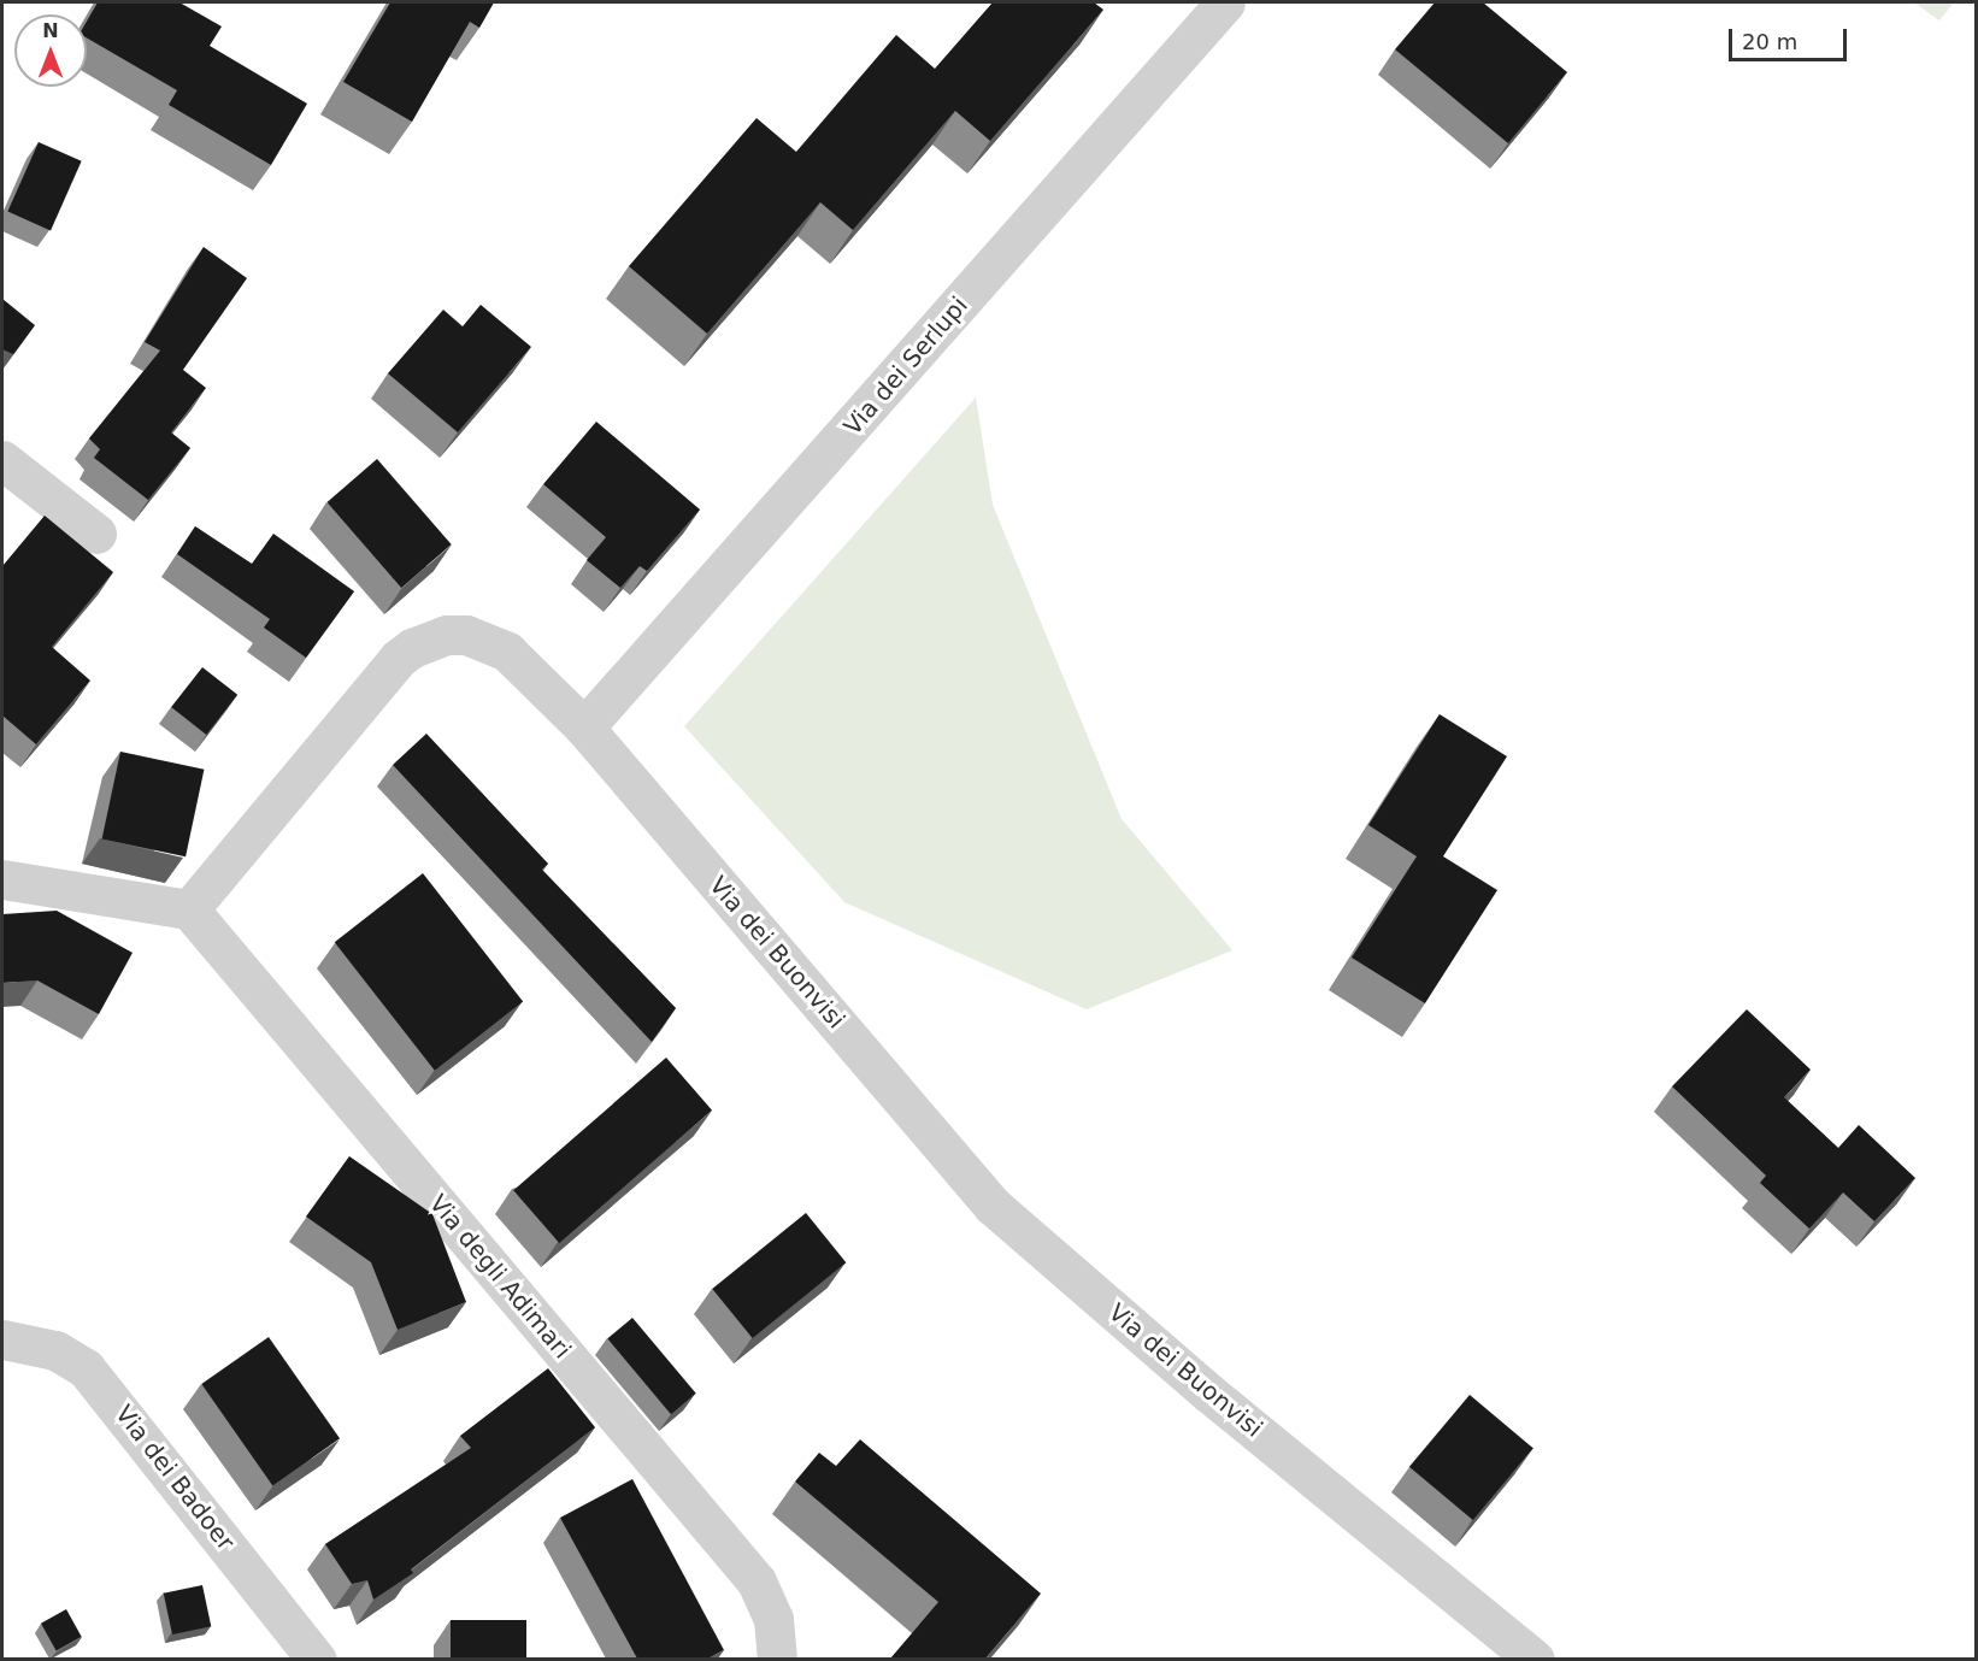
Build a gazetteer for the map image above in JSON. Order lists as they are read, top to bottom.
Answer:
{
  "streets": {
    "street": [
      "Via dei Serlupi",
      "Via dei Buonvisi",
      "Via degli Adimari",
      "Via dei Badoer"
    ]
  },
  "crossings": [
    ["Via dei Serlupi", "Via dei Buonvisi"],
    ["Via dei Buonvisi", "Via degli Adimari"]
  ],
  "scale_bar": "20 m",
  "north": "top"
}
